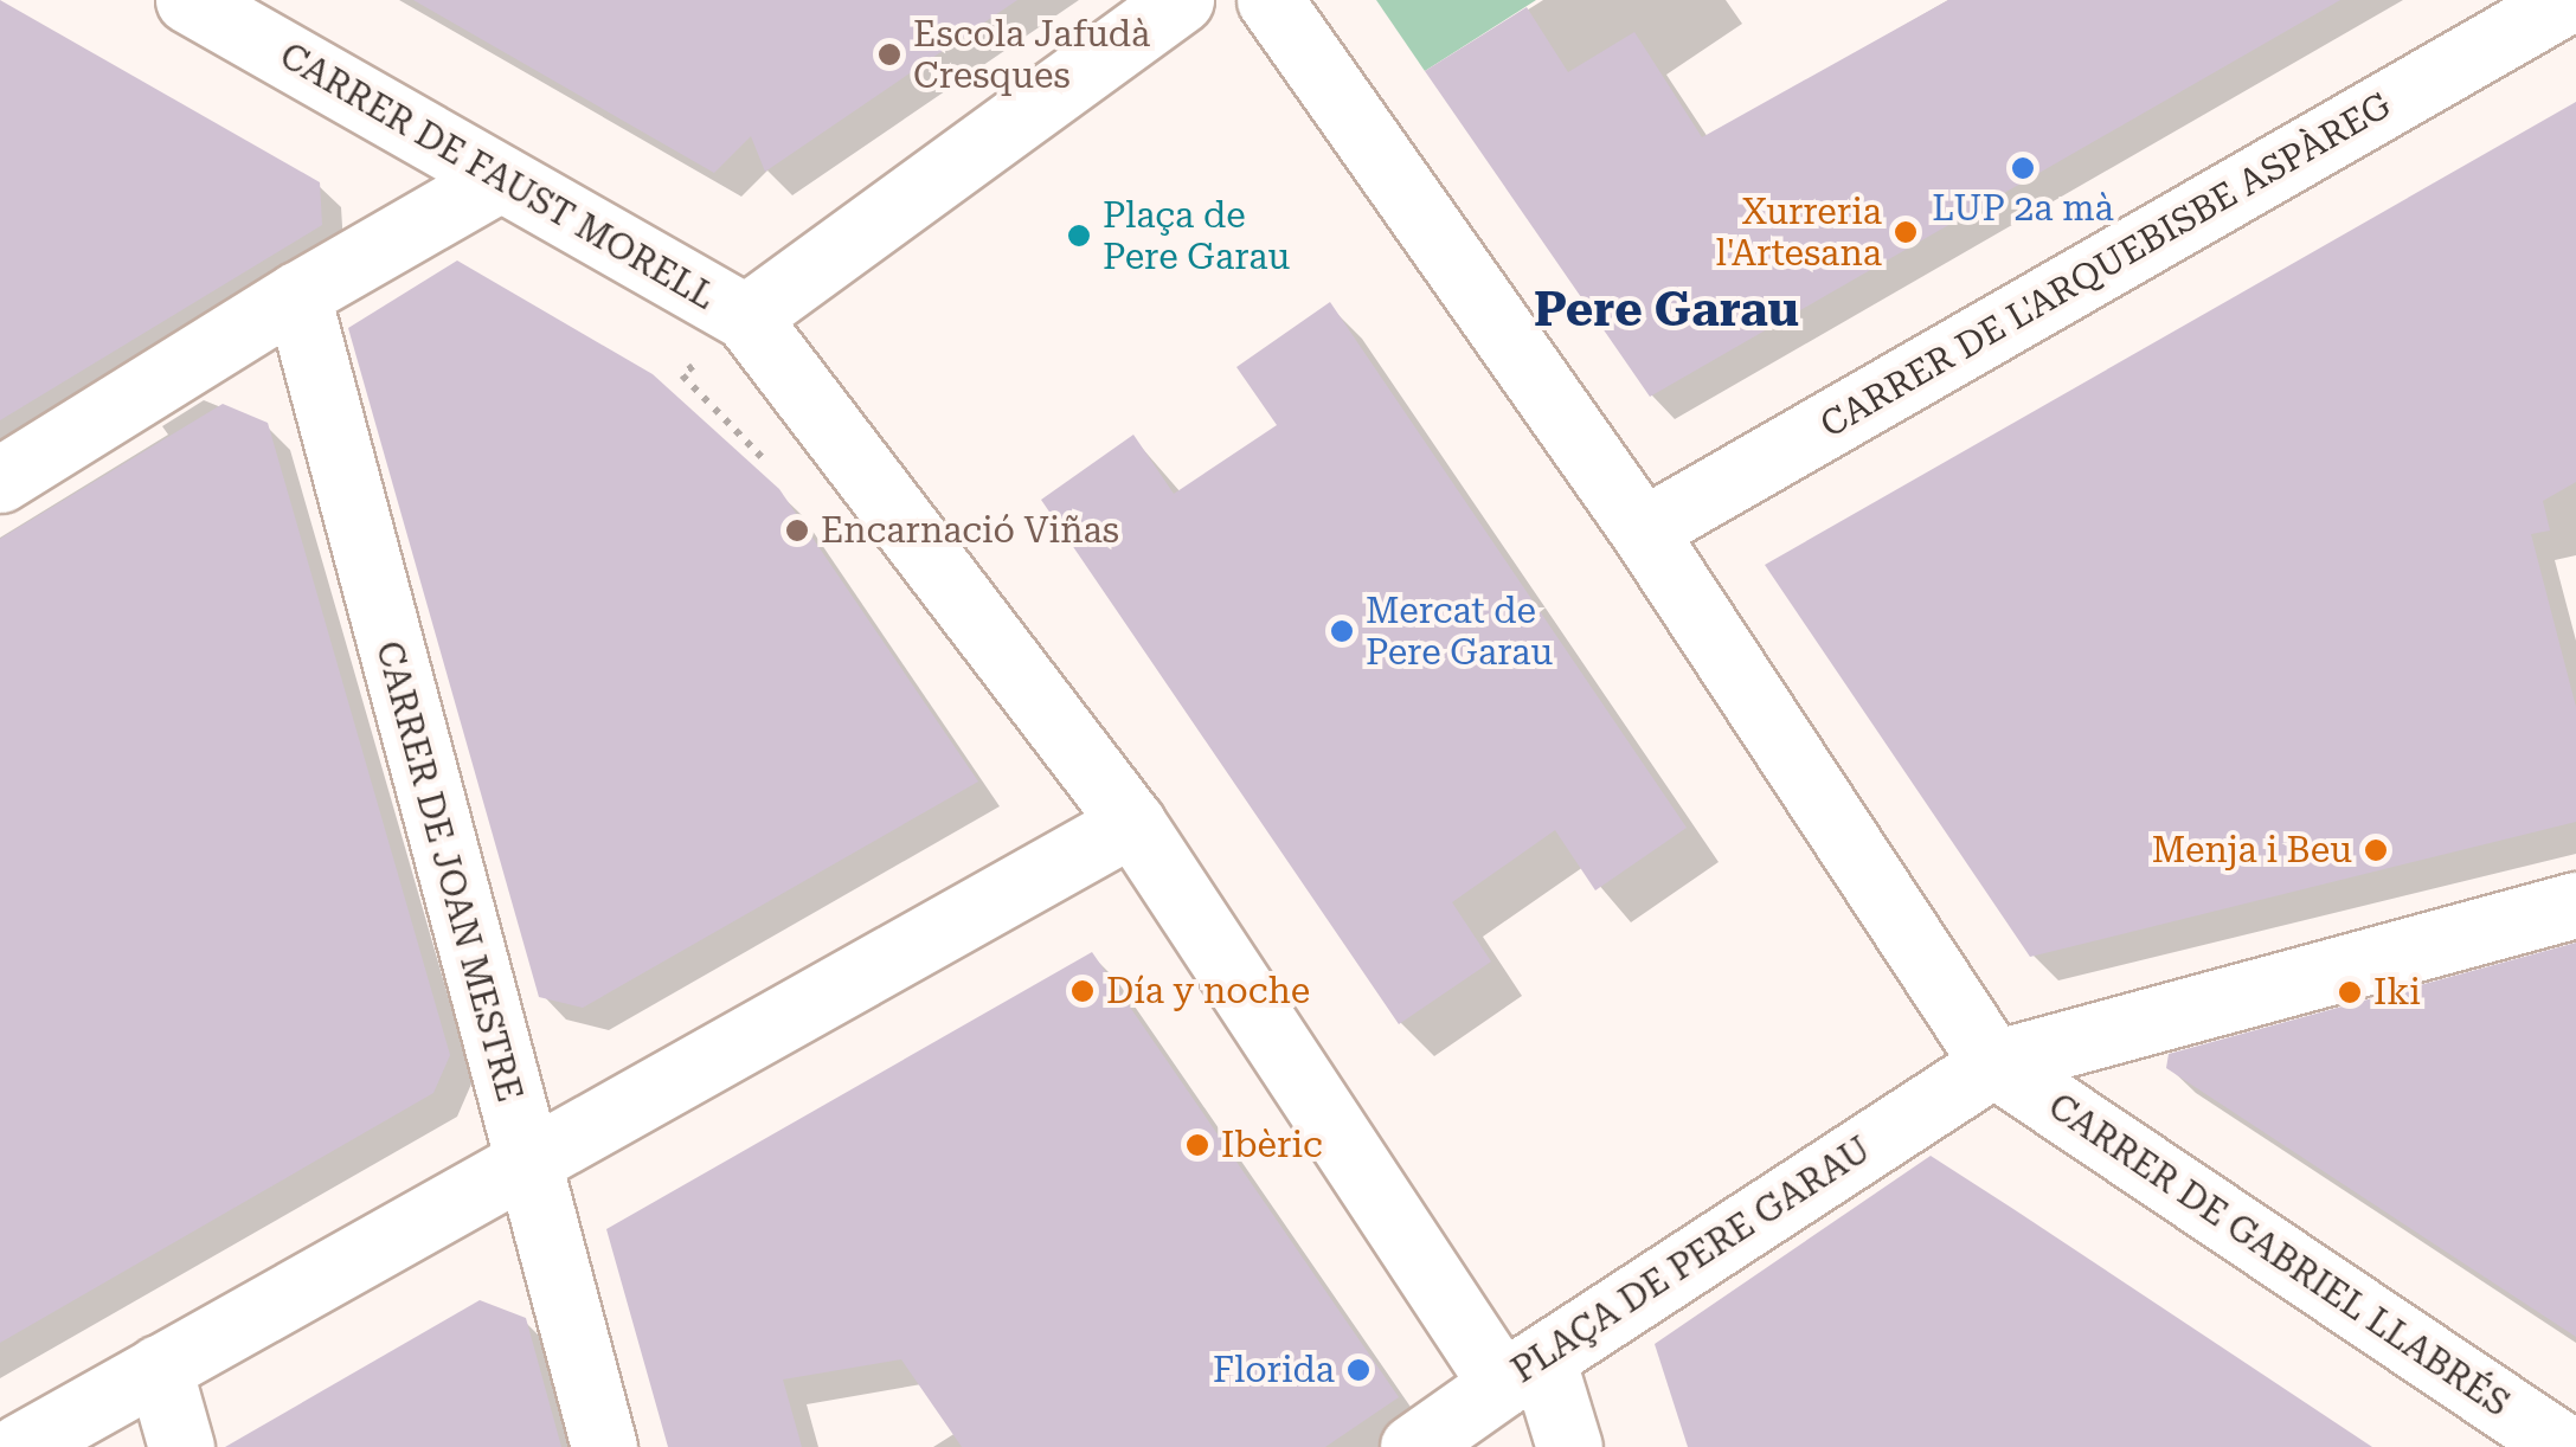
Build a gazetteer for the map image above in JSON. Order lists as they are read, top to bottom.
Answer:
{
  "streets": {
    "street": [
      "CARRER DE FAUST MORELL",
      "CARRER DE L'ARQUEBISBE ASPÀREG",
      "CARRER DE JOAN MESTRE",
      "CARRER DE GABRIEL LLABRÉS",
      "PLAÇA DE PERE GARAU"
    ]
  },
  "crossings": [
    ["CARRER DE FAUST MORELL", "PLAÇA DE PERE GARAU"],
    ["CARRER DE GABRIEL LLABRÉS", "PLAÇA DE PERE GARAU"]
  ],
  "districts": ["Pere Garau"],
  "places": [
    "Escola Jafudà Cresques",
    "LUP 2a mà",
    "Xurreria l'Artesana",
    "Plaça de Pere Garau",
    "Encarnació Viñas",
    "Mercat de Pere Garau",
    "Menja i Beu",
    "Día y noche",
    "Iki",
    "Ibèric",
    "Florida"
  ]
}
